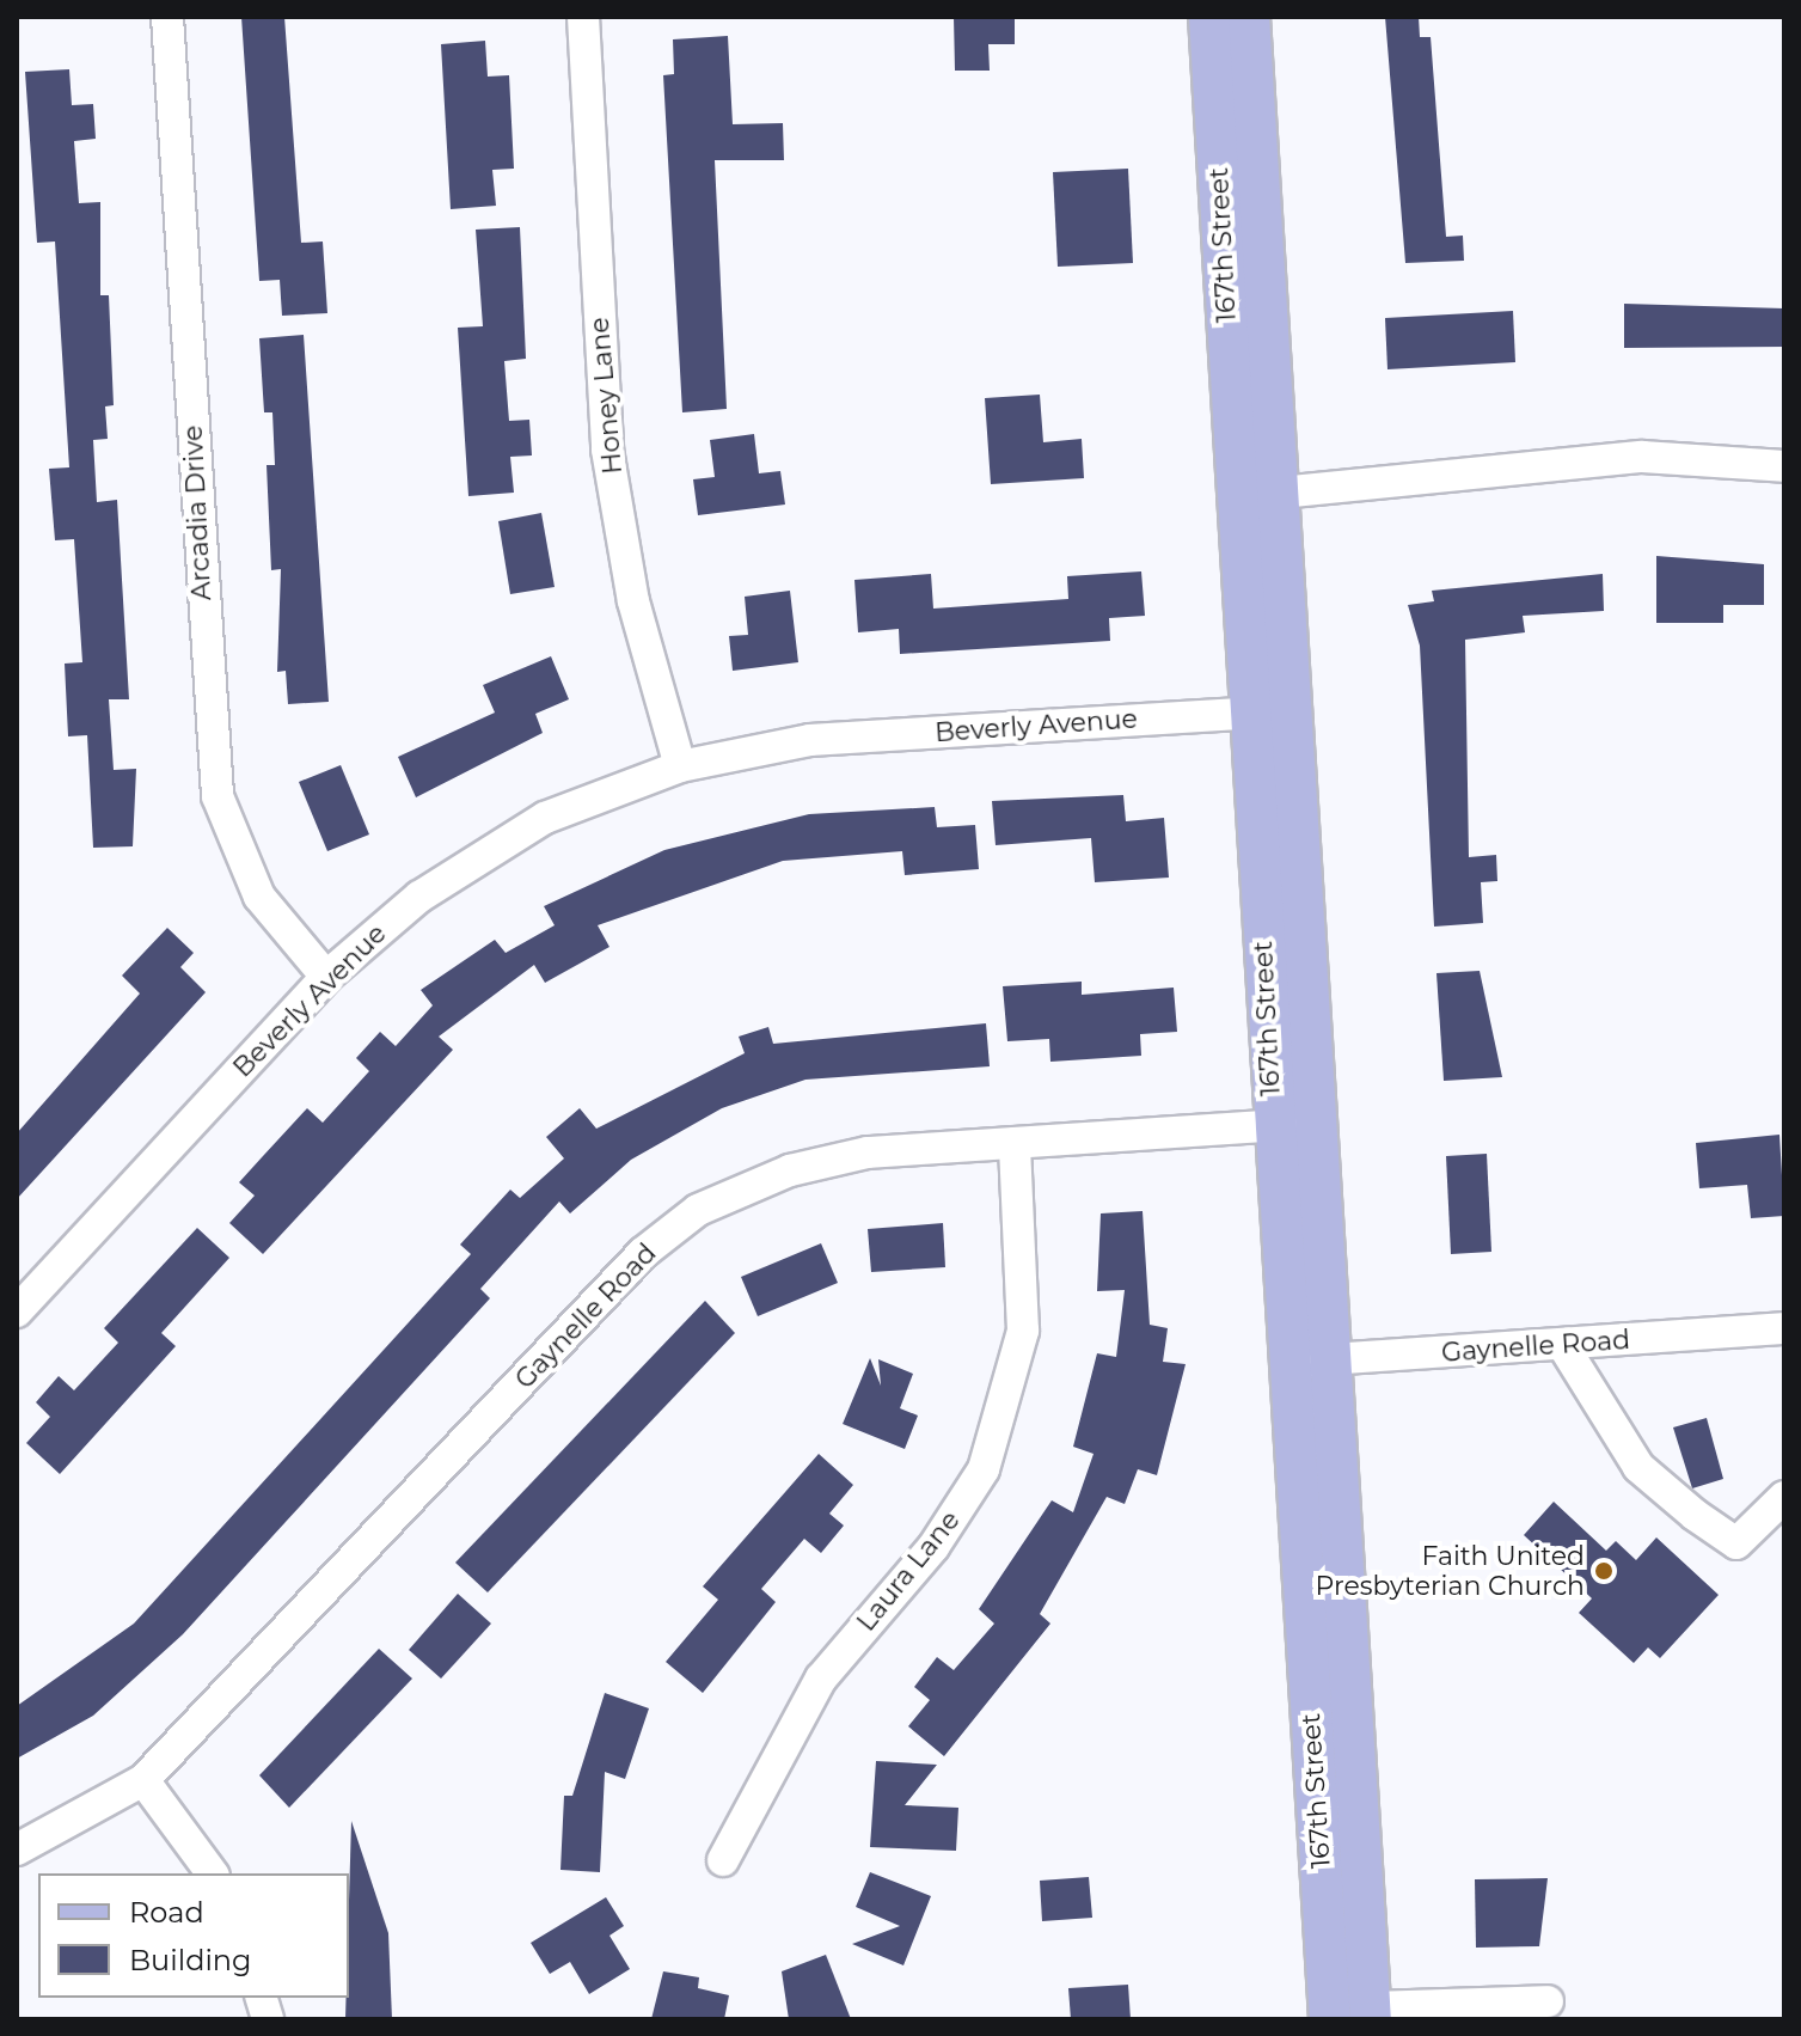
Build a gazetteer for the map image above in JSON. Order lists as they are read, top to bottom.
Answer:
{
  "streets": {
    "main road": ["167th Street"],
    "street": [
      "Honey Lane",
      "Arcadia Drive",
      "Beverly Avenue",
      "Gaynelle Road",
      "Laura Lane"
    ]
  },
  "crossings": [
    ["167th Street", "Beverly Avenue"],
    ["167th Street", "Gaynelle Road"],
    ["Honey Lane", "Beverly Avenue"],
    ["Arcadia Drive", "Beverly Avenue"],
    ["Gaynelle Road", "Laura Lane"]
  ],
  "places": ["Faith United Presbyterian Church"],
  "legend": ["Road", "Building"]
}
